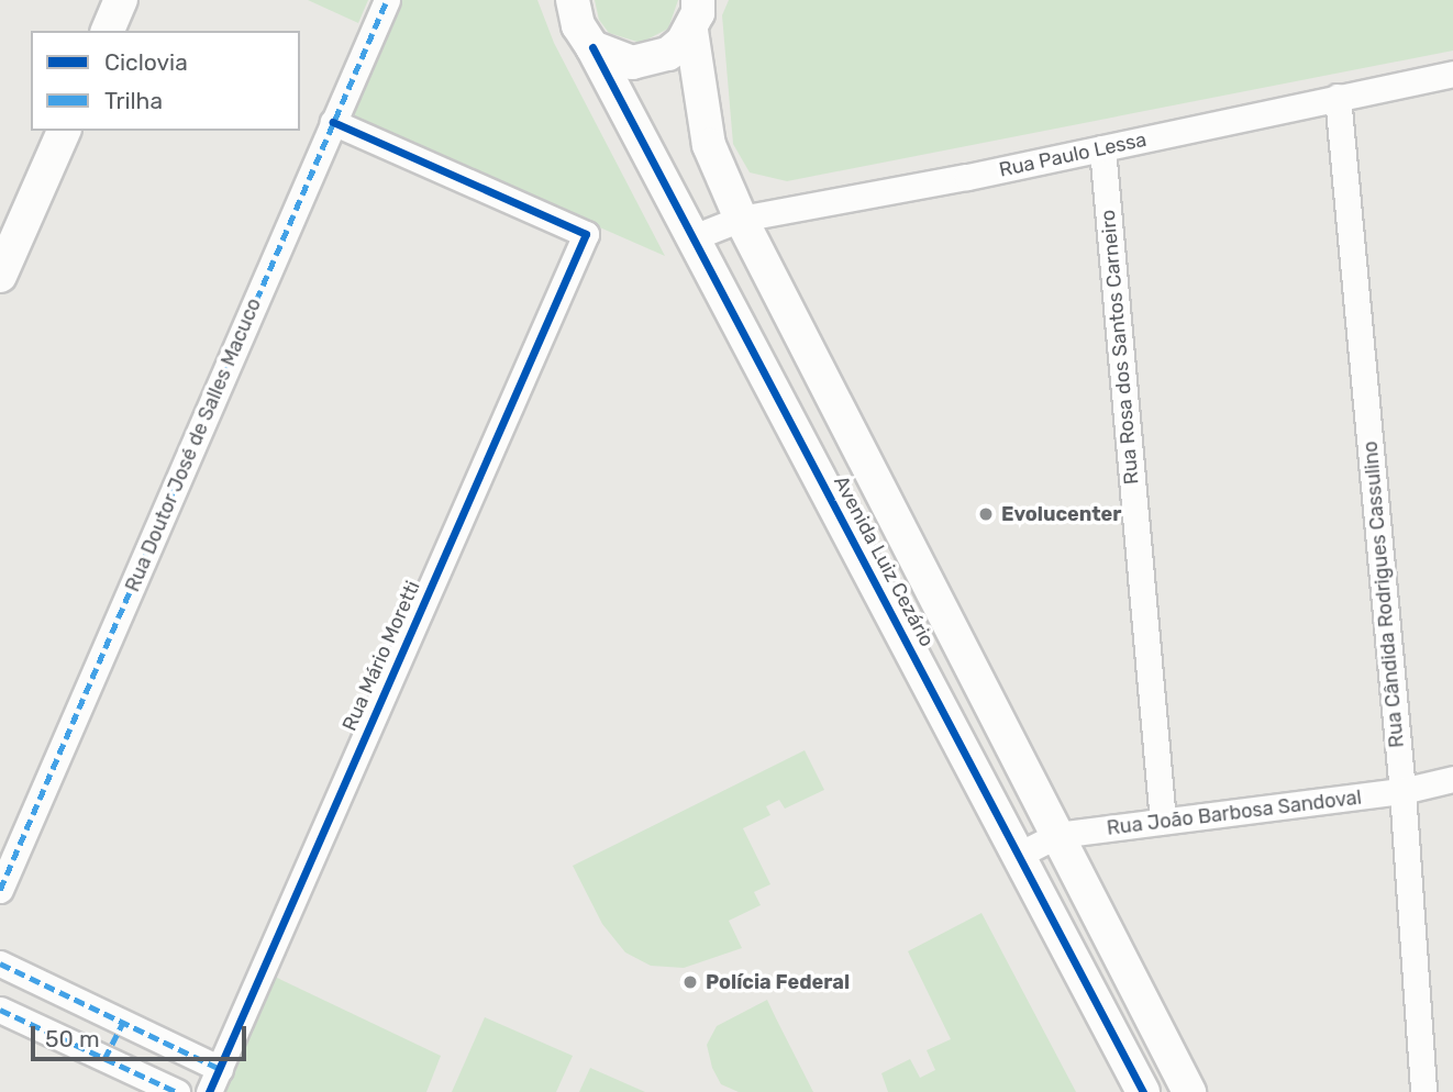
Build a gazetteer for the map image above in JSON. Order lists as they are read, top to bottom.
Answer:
{
  "streets": {
    "street": [
      "Rua Paulo Lessa",
      "Rua Rosa dos Santos Carneiro",
      "Rua Doutor José de Salles Macuco",
      "Avenida Luiz Cezário",
      "Rua Cândida Rodrigues Cassulino",
      "Rua Mário Moretti",
      "Rua João Barbosa Sandoval"
    ]
  },
  "crossings": [
    ["Rua Paulo Lessa", "Rua Rosa dos Santos Carneiro"],
    ["Rua Paulo Lessa", "Avenida Luiz Cezário"],
    ["Rua Paulo Lessa", "Rua Cândida Rodrigues Cassulino"],
    ["Rua Rosa dos Santos Carneiro", "Rua João Barbosa Sandoval"],
    ["Rua Doutor José de Salles Macuco", "Rua Mário Moretti"],
    ["Avenida Luiz Cezário", "Rua João Barbosa Sandoval"],
    ["Rua Cândida Rodrigues Cassulino", "Rua João Barbosa Sandoval"]
  ],
  "places": ["Evolucenter", "Polícia Federal"],
  "legend": ["Ciclovia", "Trilha"],
  "scale_bar": "50 m"
}
